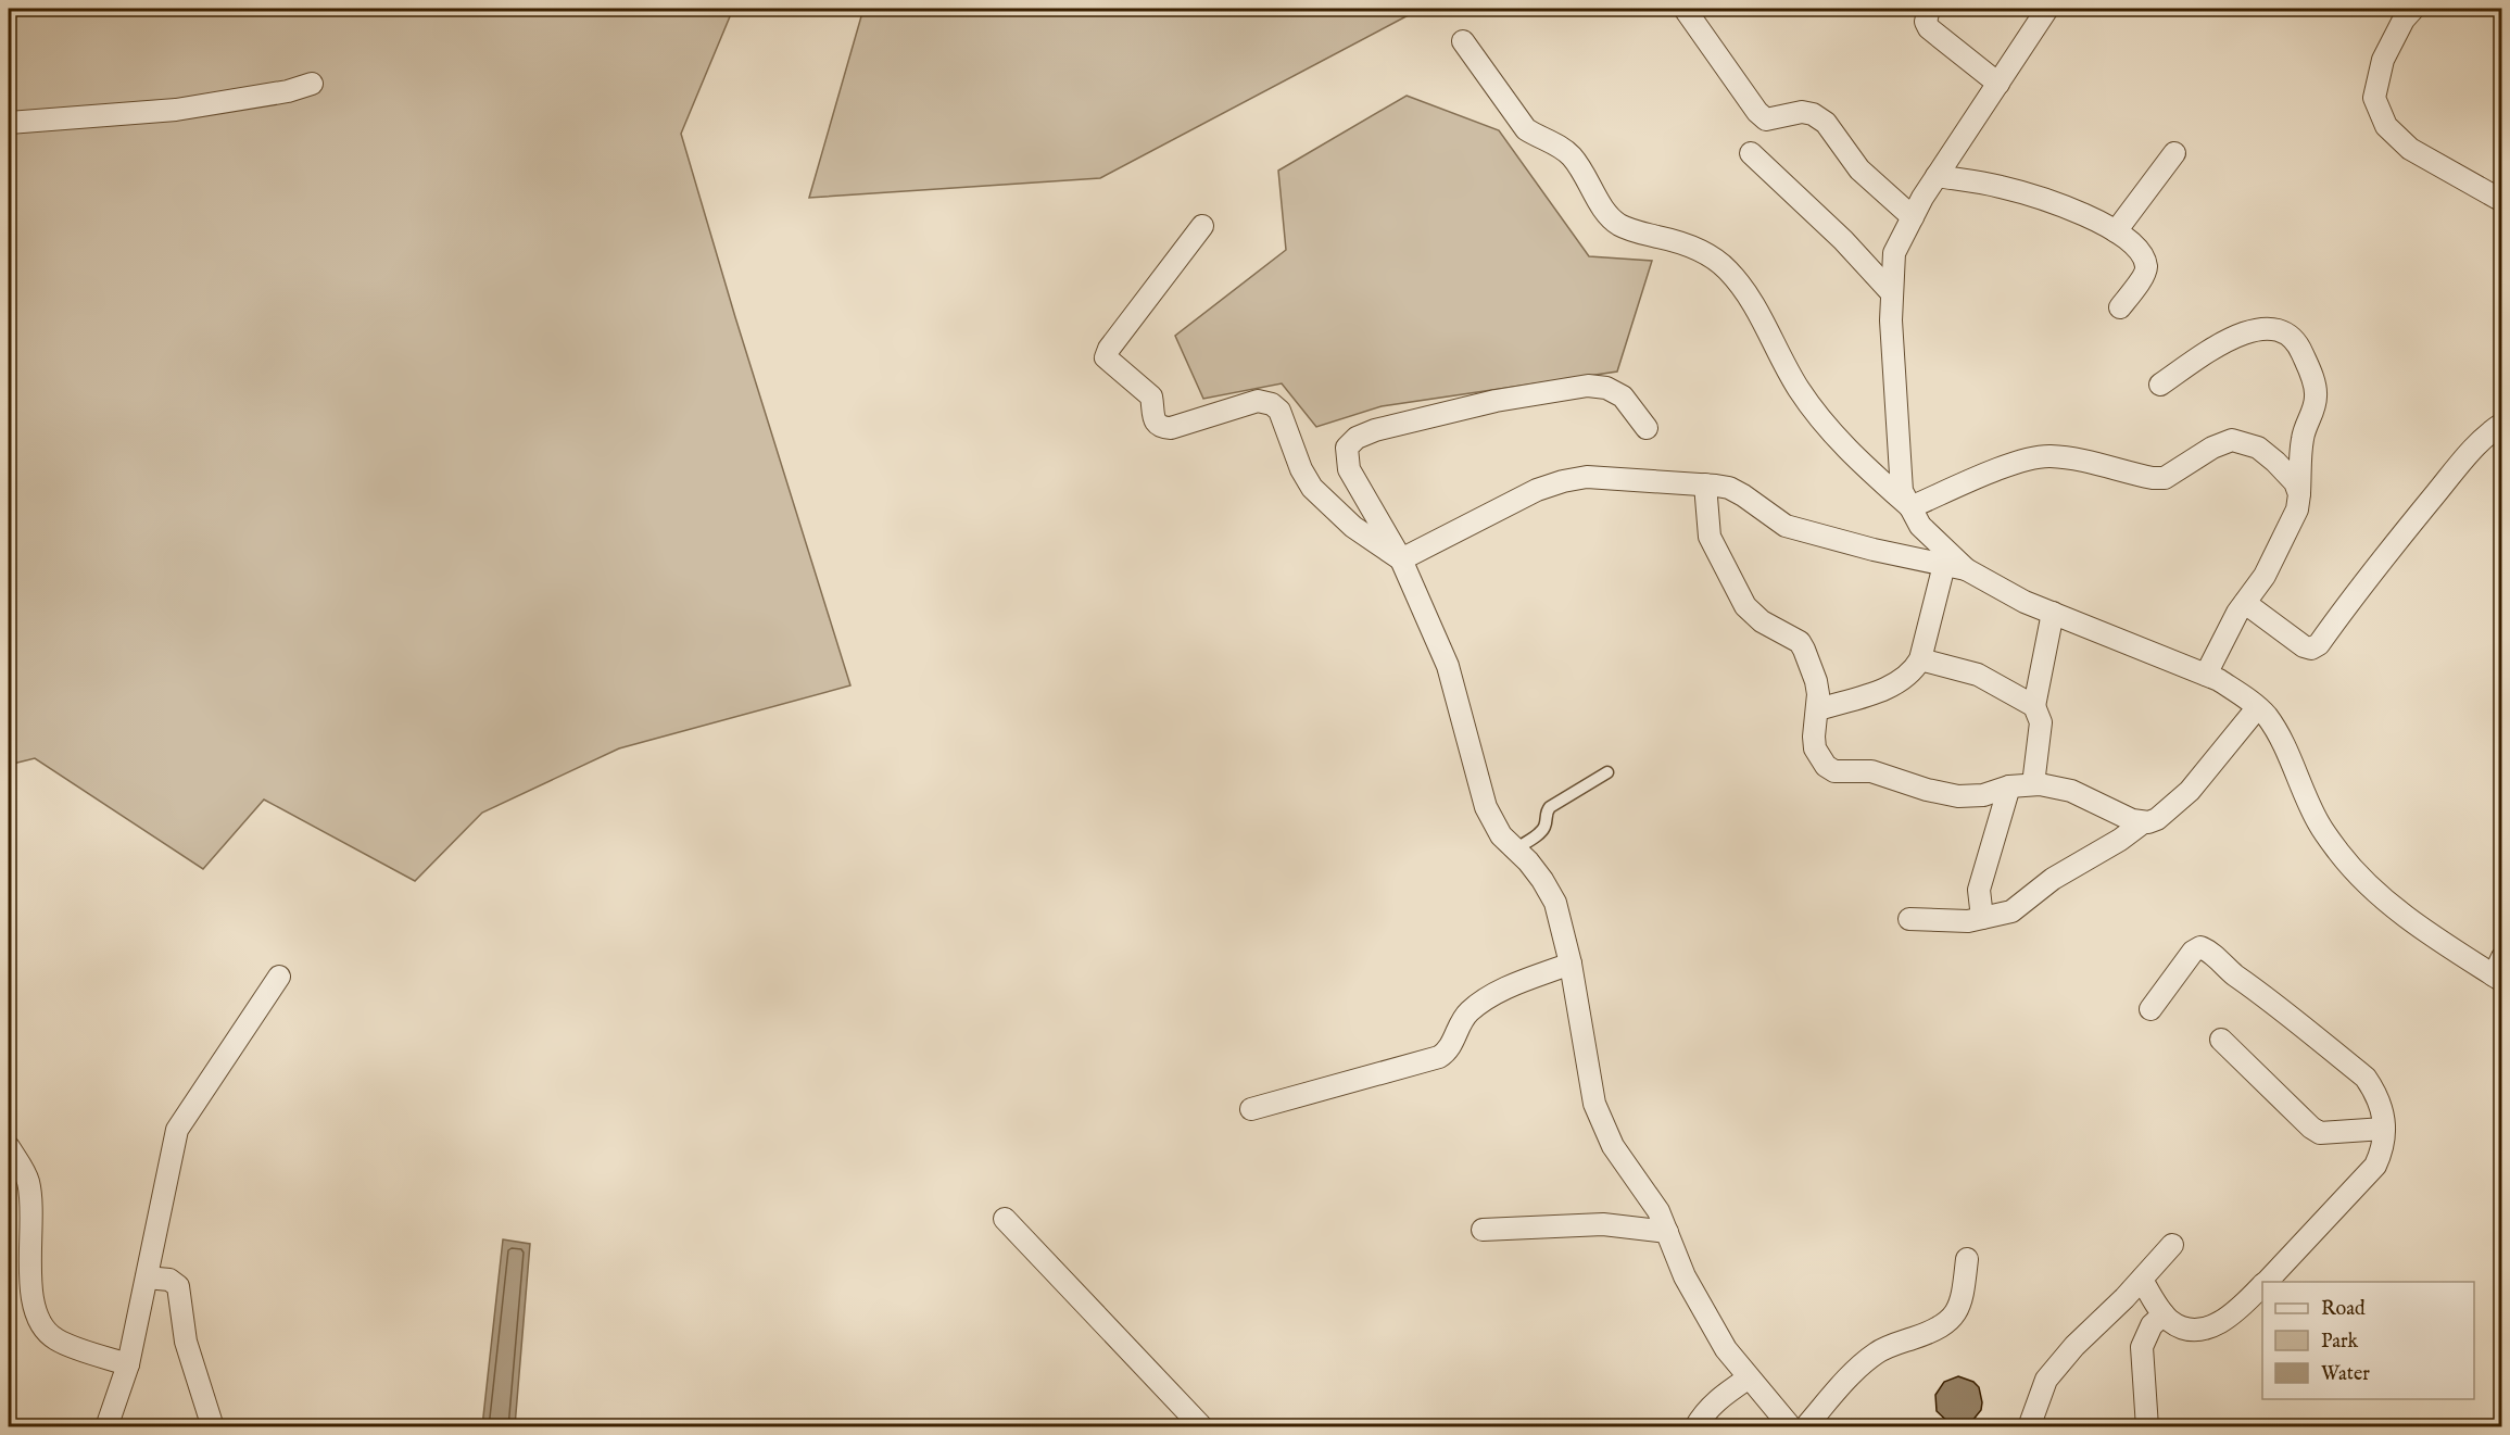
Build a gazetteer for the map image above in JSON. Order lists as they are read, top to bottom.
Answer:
{
  "legend": ["Road", "Park", "Water"]
}
